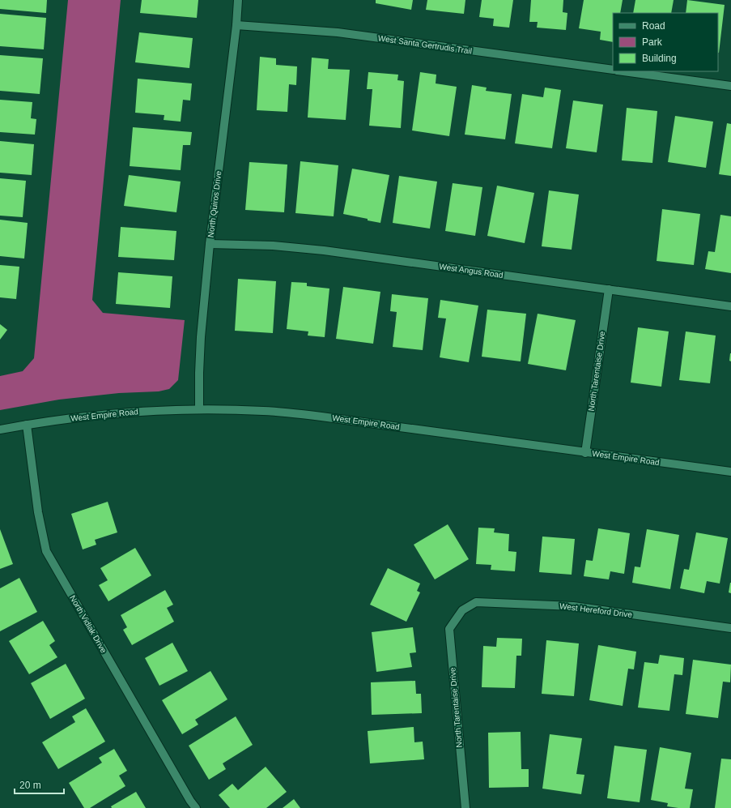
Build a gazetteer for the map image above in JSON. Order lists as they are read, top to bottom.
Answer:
{
  "streets": {
    "street": [
      "West Santa Gertrudis Trail",
      "North Quiros Drive",
      "West Angus Road",
      "North Tarentaise Drive",
      "West Empire Road",
      "West Hereford Drive",
      "North Vidlak Drive"
    ]
  },
  "crossings": [
    ["West Santa Gertrudis Trail", "North Quiros Drive"],
    ["North Quiros Drive", "West Angus Road"],
    ["North Quiros Drive", "West Empire Road"],
    ["West Angus Road", "North Tarentaise Drive"],
    ["North Tarentaise Drive", "West Empire Road"],
    ["North Tarentaise Drive", "West Hereford Drive"],
    ["West Empire Road", "North Vidlak Drive"]
  ],
  "legend": ["Road", "Park", "Building"],
  "scale_bar": "20 m"
}
